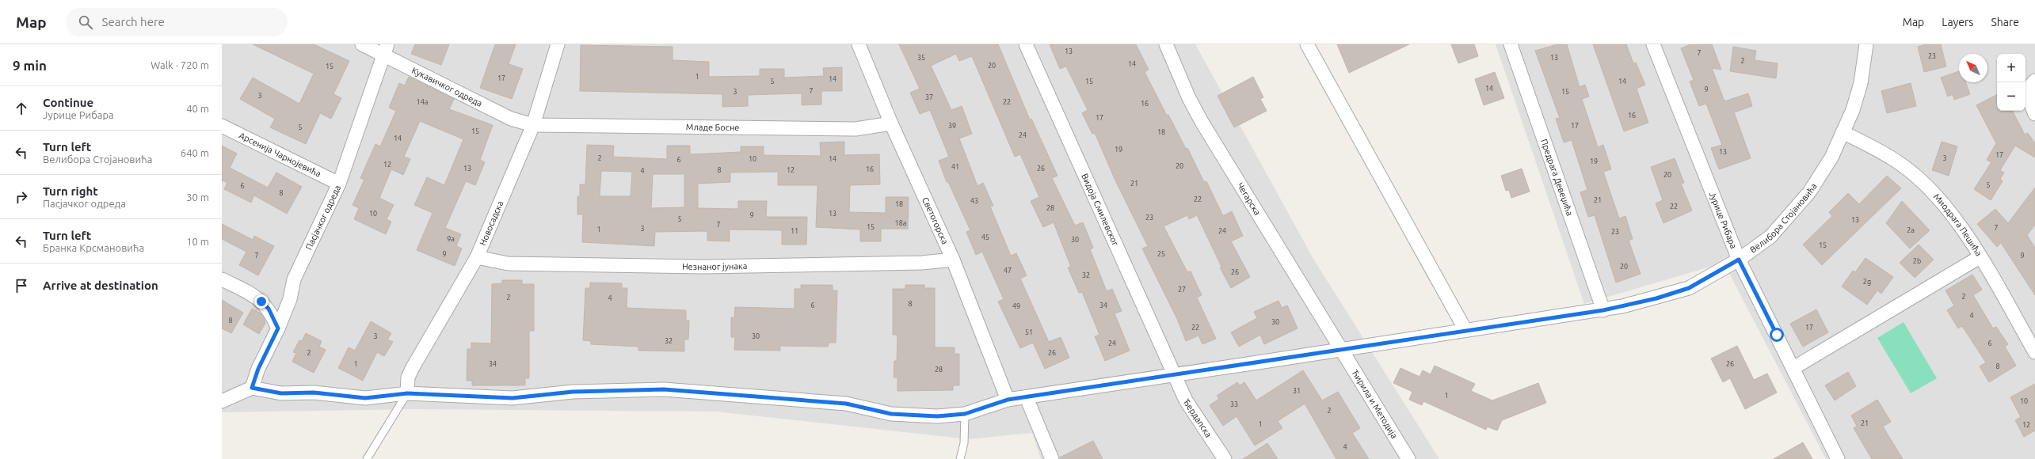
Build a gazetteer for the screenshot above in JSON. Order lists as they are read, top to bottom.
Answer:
{
  "streets": {
    "street": [
      "Кукавичког одреда",
      "Младе Босне",
      "Арсенија Чарнојевића",
      "Предрага Девеџића",
      "Чегарска",
      "Видоја Смилевског",
      "Велибора Стојановића",
      "Пасјачког одреда",
      "Јурице Рибара",
      "Светогорска",
      "Новосадска",
      "Миодрага Пешића",
      "Незнаног јунака",
      "Ћирила и Методија",
      "Ђердапска"
    ]
  },
  "crossings": [
    ["Кукавичког одреда", "Младе Босне"],
    ["Кукавичког одреда", "Пасјачког одреда"],
    ["Кукавичког одреда", "Новосадска"],
    ["Младе Босне", "Светогорска"],
    ["Младе Босне", "Новосадска"],
    ["Арсенија Чарнојевића", "Пасјачког одреда"],
    ["Предрага Девеџића", "Велибора Стојановића"],
    ["Чегарска", "Велибора Стојановића"],
    ["Чегарска", "Ћирила и Методија"],
    ["Видоја Смилевског", "Велибора Стојановића"],
    ["Видоја Смилевског", "Ђердапска"],
    ["Велибора Стојановића", "Пасјачког одреда"],
    ["Велибора Стојановића", "Јурице Рибара"],
    ["Велибора Стојановића", "Светогорска"],
    ["Велибора Стојановића", "Новосадска"],
    ["Велибора Стојановића", "Миодрага Пешића"],
    ["Велибора Стојановића", "Ћирила и Методија"],
    ["Велибора Стојановића", "Ђердапска"],
    ["Светогорска", "Незнаног јунака"],
    ["Новосадска", "Незнаног јунака"]
  ],
  "house_numbers": [
    "13",
    "7",
    "23",
    "35",
    "13",
    "2",
    "14",
    "20",
    "15",
    "1",
    "17",
    "14",
    "5",
    "15",
    "14",
    "14",
    "9",
    "7",
    "3",
    "15",
    "3",
    "37",
    "14a",
    "22",
    "16",
    "16",
    "17",
    "39",
    "17",
    "5",
    "15",
    "18",
    "24",
    "14",
    "19",
    "13",
    "17",
    "2",
    "3",
    "10",
    "14",
    "6",
    "19",
    "12",
    "20",
    "41",
    "13",
    "26",
    "16",
    "8",
    "12",
    "4",
    "20",
    "21",
    "5",
    "6",
    "8",
    "22",
    "21",
    "43",
    "18",
    "22",
    "28",
    "10",
    "13",
    "9",
    "23",
    "5",
    "13",
    "18a",
    "7",
    "15",
    "7",
    "3",
    "1",
    "2a",
    "11",
    "24",
    "23",
    "45",
    "9a",
    "30",
    "15",
    "9",
    "25",
    "7",
    "9",
    "2b",
    "20",
    "47",
    "26",
    "32",
    "2g",
    "27",
    "2",
    "2",
    "4",
    "8",
    "6",
    "34",
    "49",
    "4",
    "8",
    "30",
    "22",
    "17",
    "51",
    "3",
    "30",
    "32",
    "24",
    "6",
    "2",
    "26",
    "1",
    "34",
    "26",
    "8",
    "28",
    "31",
    "1",
    "10",
    "33",
    "2",
    "21",
    "1",
    "12",
    "4"
  ],
  "north": "top left",
  "page": {
    "header": "Map",
    "search": "Search here",
    "nav": ["Map", "Layers", "Share"],
    "heading": ["9 min", "Walk · 720 m"],
    "map_buttons": ["+", "−"],
    "list": [
      ["Continue", "Јурице Рибара", "40 m"],
      ["Turn left", "Велибора Стојановића", "640 m"],
      ["Turn right", "Пасјачког одреда", "30 m"],
      ["Turn left", "Бранка Крсмановића", "10 m"],
      "Arrive at destination"
    ]
  }
}
